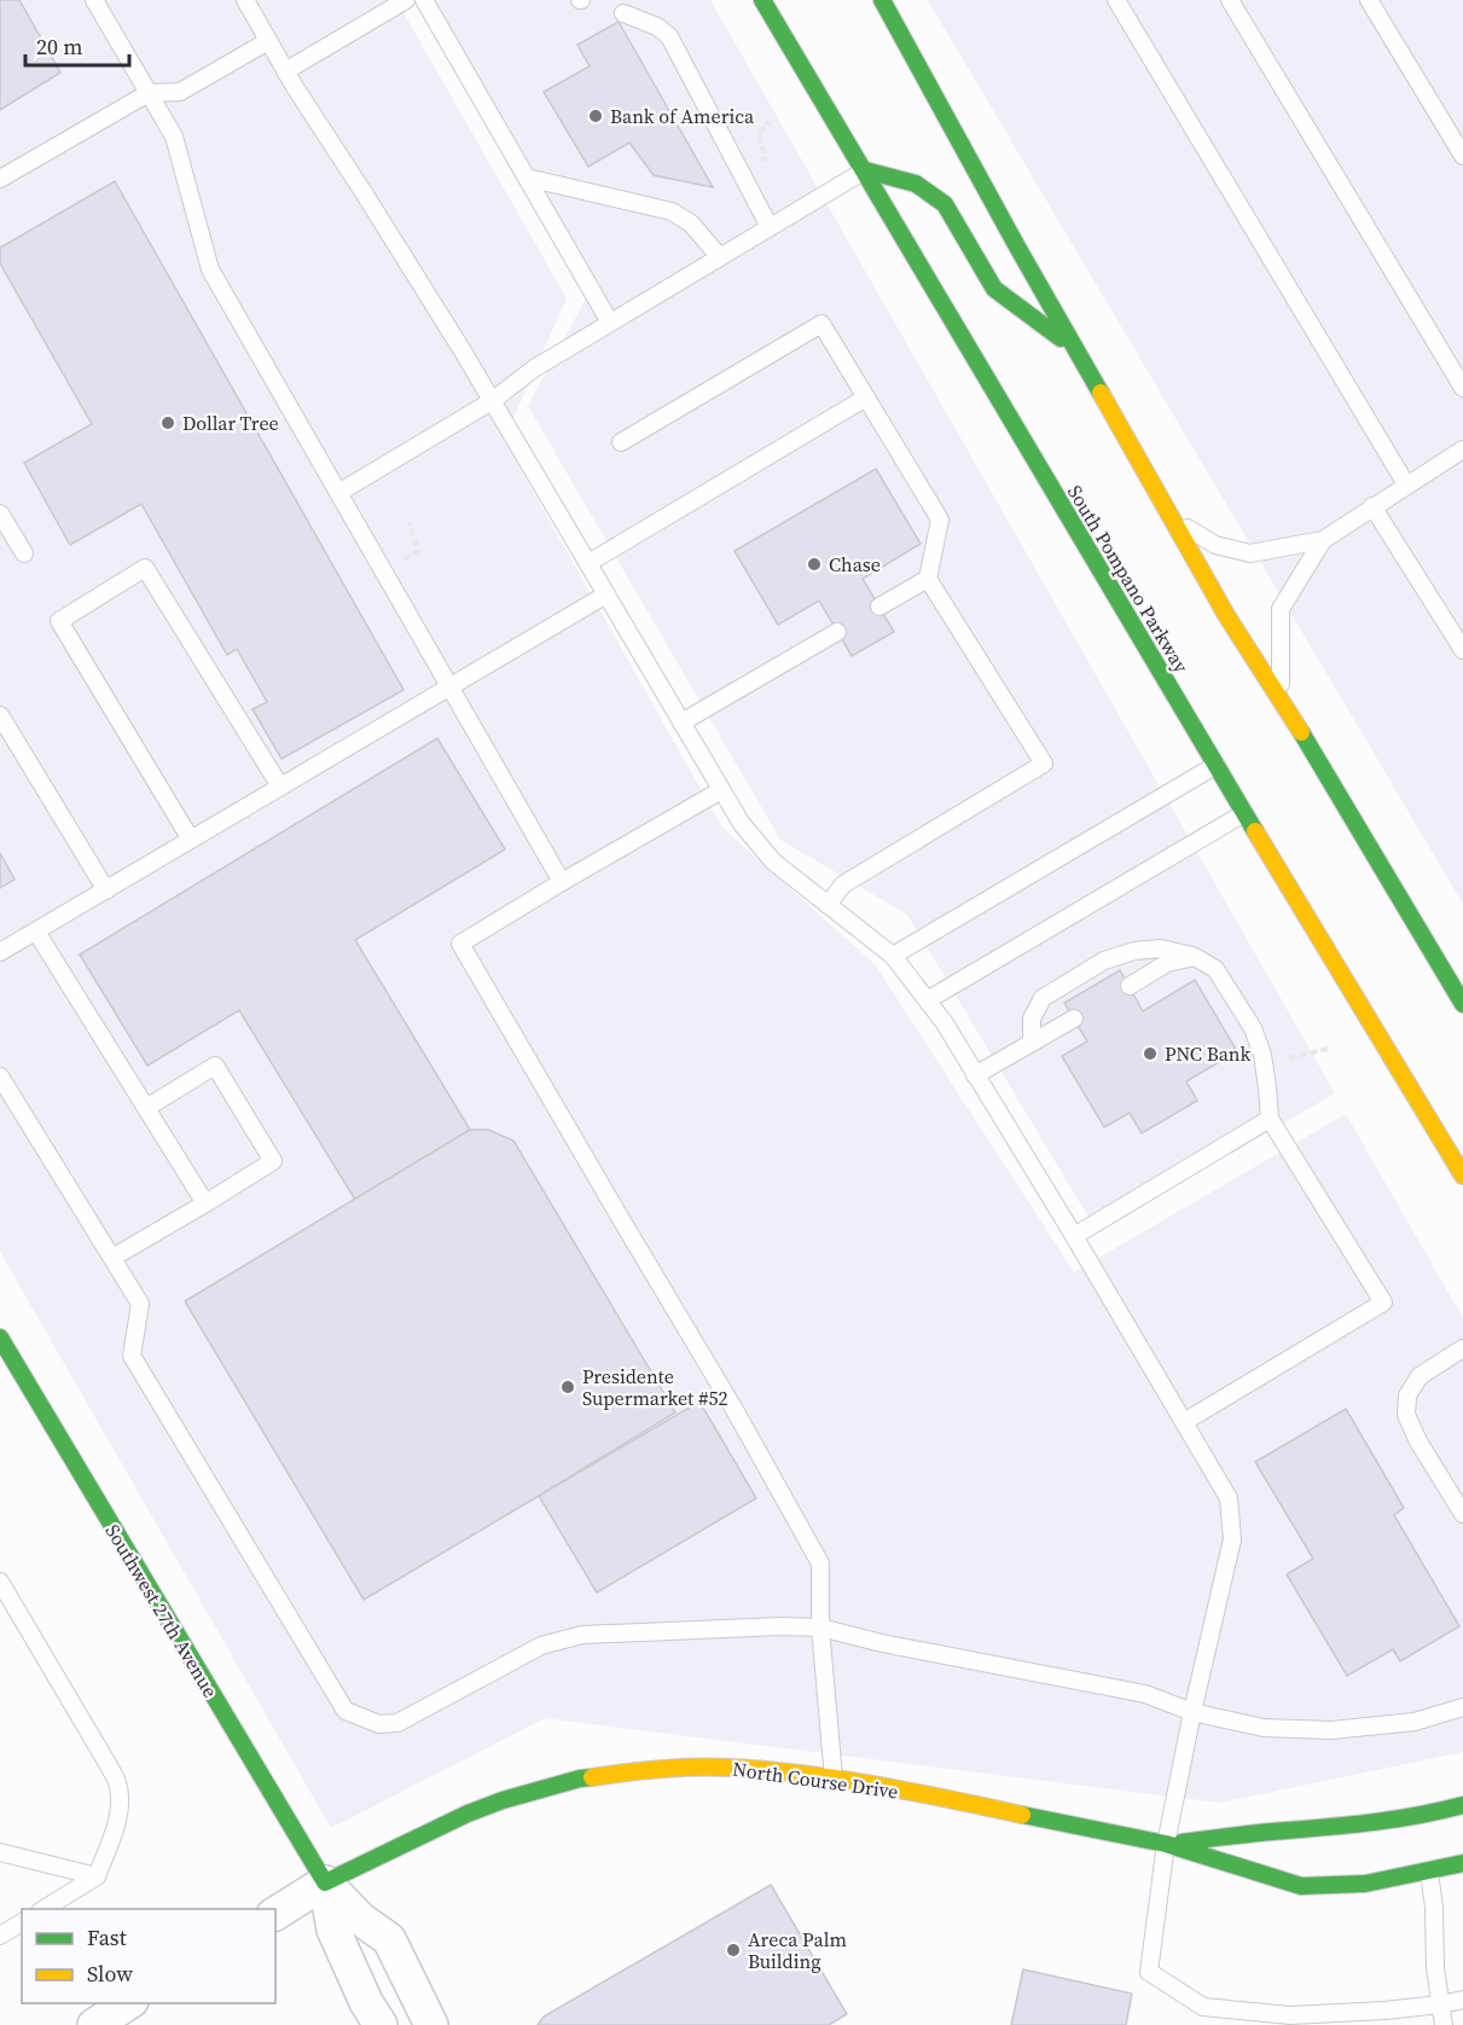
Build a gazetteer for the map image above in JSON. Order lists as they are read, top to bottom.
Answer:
{
  "streets": {
    "main road": ["South Pompano Parkway", "Southwest 27th Avenue", "North Course Drive"]
  },
  "crossings": [
    ["Southwest 27th Avenue", "North Course Drive"]
  ],
  "places": [
    "Bank of America",
    "Dollar Tree",
    "Chase",
    "PNC Bank",
    "Presidente Supermarket #52",
    "Areca Palm Building"
  ],
  "legend": ["Fast", "Slow"],
  "scale_bar": "20 m"
}
